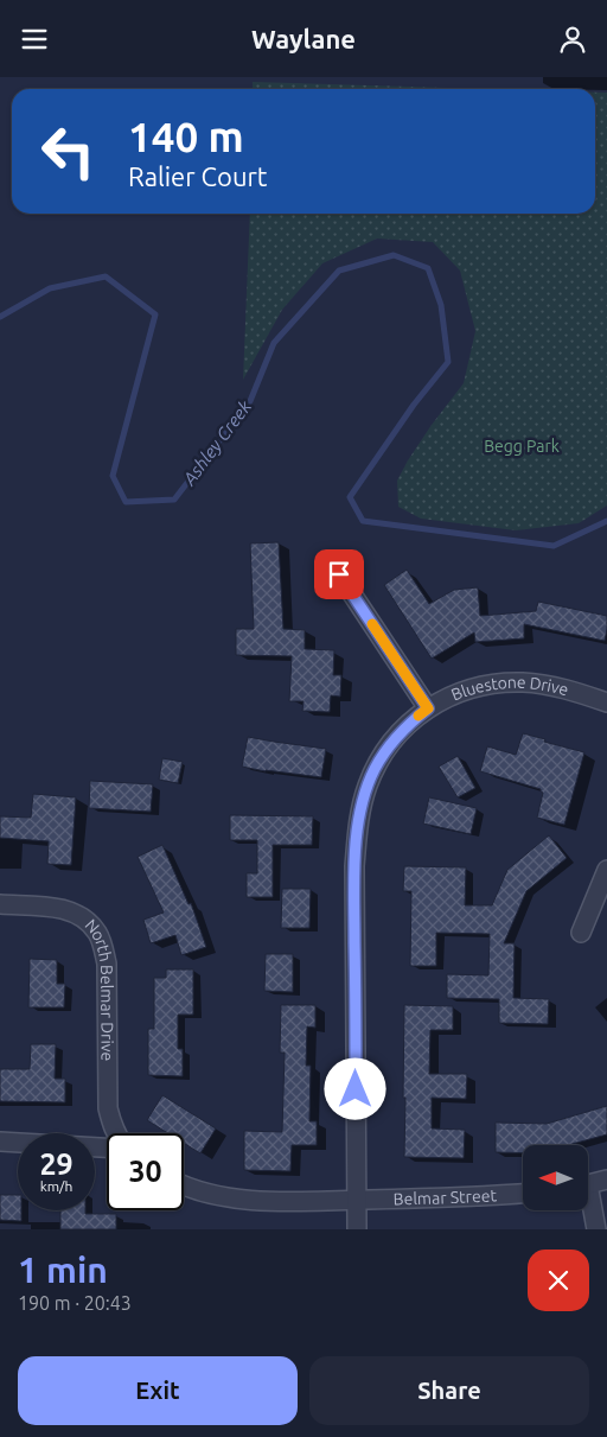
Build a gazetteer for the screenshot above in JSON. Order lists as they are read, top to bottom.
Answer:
{
  "streets": {
    "street": ["Bluestone Drive", "North Belmar Drive", "Belmar Street"]
  },
  "crossings": [
    ["Bluestone Drive", "Belmar Street"]
  ],
  "water": ["Ashley Creek"],
  "parks": ["Begg Park"],
  "north": "left",
  "page": {
    "header": "Waylane",
    "turn": ["140 m", "Ralier Court"],
    "speed": "29 km/h",
    "limit": "30",
    "heading": ["1 min", "190 m · 20:43"],
    "buttons": ["Exit", "Share"]
  }
}
